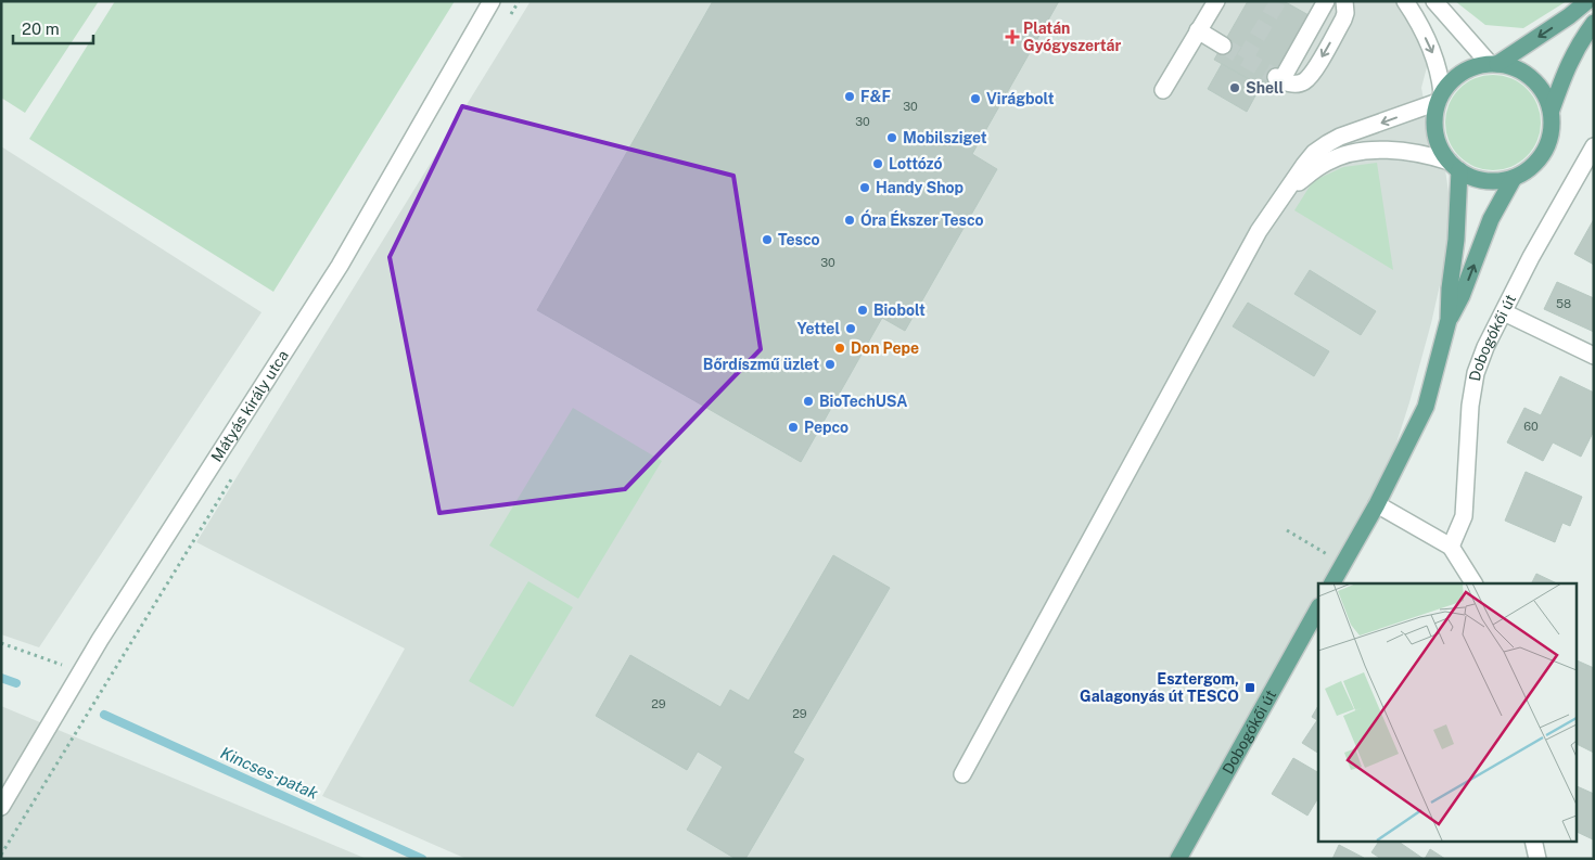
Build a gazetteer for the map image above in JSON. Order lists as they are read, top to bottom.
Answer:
{
  "streets": {
    "main road": ["Dobogókői út"],
    "street": ["Mátyás király utca"]
  },
  "water": ["Kincses-patak"],
  "places": {
    "health": ["Platán Gyógyszertár"],
    "other": [
      "Shell",
      "F&F",
      "Virágbolt",
      "Mobilsziget",
      "Lottózó",
      "Handy Shop",
      "Óra Ékszer Tesco",
      "Tesco",
      "Biobolt",
      "Yettel",
      "Don Pepe",
      "Bőrdíszmű üzlet",
      "BioTechUSA",
      "Pepco"
    ],
    "transit": ["Esztergom, Galagonyás út TESCO"]
  },
  "house_numbers": [
    "30",
    "30",
    "30",
    "58",
    "60",
    "29",
    "29"
  ],
  "scale_bar": "20 m"
}
